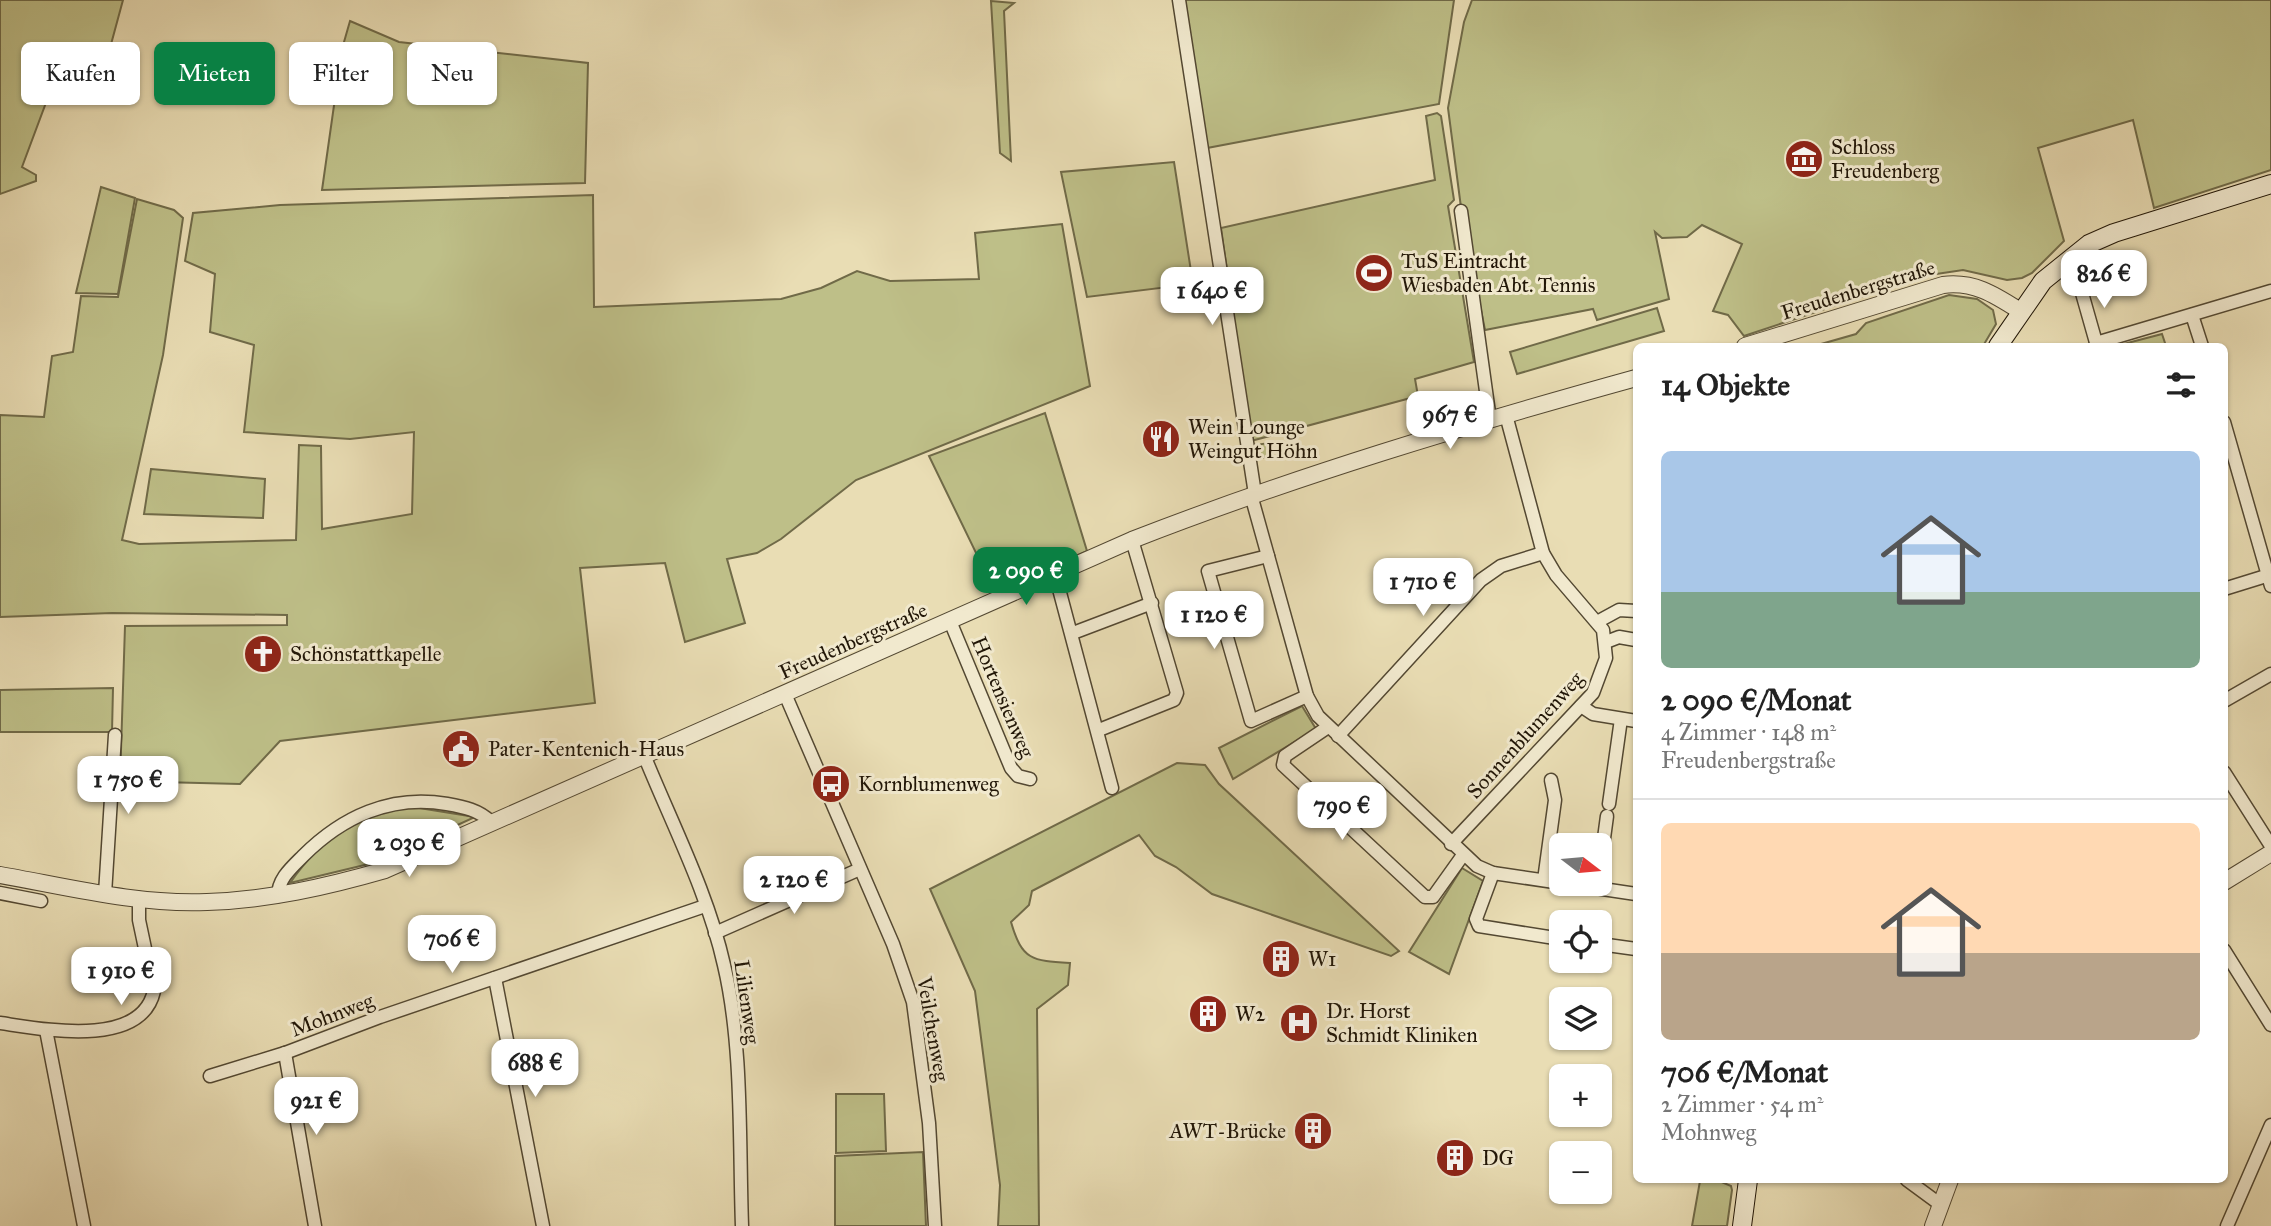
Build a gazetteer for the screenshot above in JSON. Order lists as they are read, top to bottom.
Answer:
{
  "streets": {
    "street": [
      "Freudenbergstraße",
      "Hortensienweg",
      "Sonnenblumenweg",
      "Lilienweg",
      "Mohnweg",
      "Veilchenweg"
    ]
  },
  "crossings": [
    ["Freudenbergstraße", "Hortensienweg"],
    ["Freudenbergstraße", "Lilienweg"],
    ["Freudenbergstraße", "Veilchenweg"],
    ["Lilienweg", "Mohnweg"]
  ],
  "places": {
    "museum": ["Schloss Freudenberg"],
    "sports": ["TuS Eintracht Wiesbaden Abt. Tennis"],
    "restaurant": ["Wein Lounge Weingut Höhn"],
    "church": ["Schönstattkapelle"],
    "public building": ["Pater-Kentenich-Haus"],
    "bus stop": ["Kornblumenweg"],
    "building": [
      "W1",
      "W2",
      "AWT-Brücke",
      "DG"
    ],
    "hospital": ["Dr. Horst Schmidt Kliniken"]
  },
  "north": "right",
  "page": {
    "chip": [
      "Kaufen",
      "Mieten",
      "Filter",
      "Neu"
    ],
    "price": [
      "826 €",
      "1 640 €",
      "967 €",
      "2 090 €",
      "1 710 €",
      "1 120 €",
      "1 750 €",
      "790 €",
      "2 030 €",
      "2 120 €",
      "706 €",
      "1 910 €",
      "688 €",
      "921 €"
    ],
    "heading": "14 Objekte",
    "list": [
      {
        "name": "2 090 €/Monat",
        "note": "4 Zimmer · 148 m² · Freudenbergstraße"
      },
      {
        "name": "706 €/Monat",
        "note": "2 Zimmer · 54 m² · Mohnweg"
      }
    ],
    "map_buttons": ["+", "−"]
  }
}
